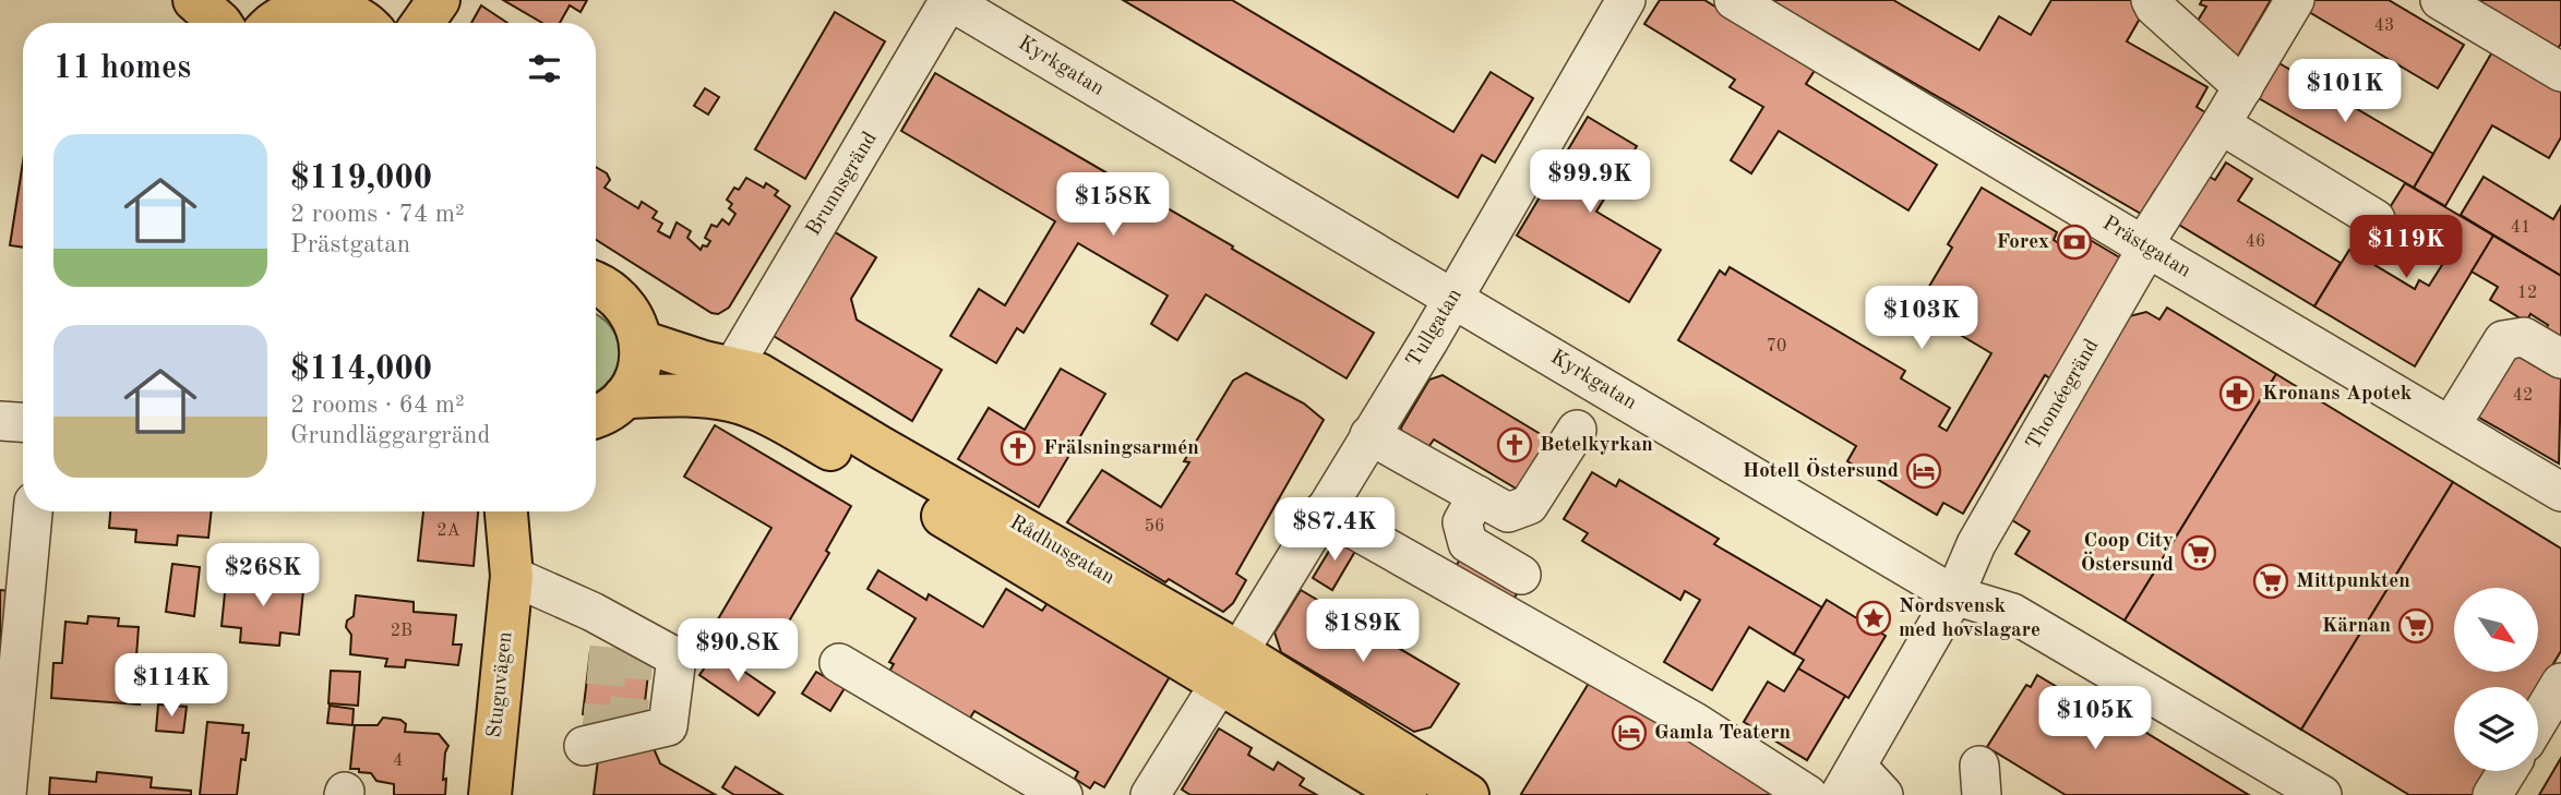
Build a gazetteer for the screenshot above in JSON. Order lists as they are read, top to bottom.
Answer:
{
  "streets": {
    "main road": ["Rådhusgatan", "Stuguvägen"],
    "street": [
      "Kyrkgatan",
      "Brunnsgränd",
      "Prästgatan",
      "Tullgatan",
      "Thoméegränd"
    ]
  },
  "crossings": [
    ["Kyrkgatan", "Brunnsgränd"],
    ["Kyrkgatan", "Tullgatan"],
    ["Kyrkgatan", "Thoméegränd"],
    ["Brunnsgränd", "Rådhusgatan"],
    ["Prästgatan", "Thoméegränd"],
    ["Tullgatan", "Rådhusgatan"]
  ],
  "places": {
    "bank": ["Forex"],
    "pharmacy": ["Kronans Apotek"],
    "church": ["Betelkyrkan", "Frälsningsarmén"],
    "hotel": ["Hotell Östersund", "Gamla Teatern"],
    "supermarket": ["Coop City Östersund", "Mittpunkten", "Kärnan"],
    "place": ["Nordsvensk med hovslagare"]
  },
  "house_numbers": [
    "43",
    "41",
    "46",
    "12",
    "70",
    "42",
    "56",
    "2A",
    "2B",
    "4"
  ],
  "north": "bottom right",
  "page": {
    "heading": "11 homes",
    "price": [
      "$101K",
      "$99.9K",
      "$158K",
      "$119K",
      "$103K",
      "$87.4K",
      "$268K",
      "$189K",
      "$90.8K",
      "$114K",
      "$105K"
    ],
    "list": [
      {
        "name": "$119,000",
        "note": "2 rooms · 74 m² · Prästgatan"
      },
      {
        "name": "$114,000",
        "note": "2 rooms · 64 m² · Grundläggargränd"
      }
    ]
  }
}
